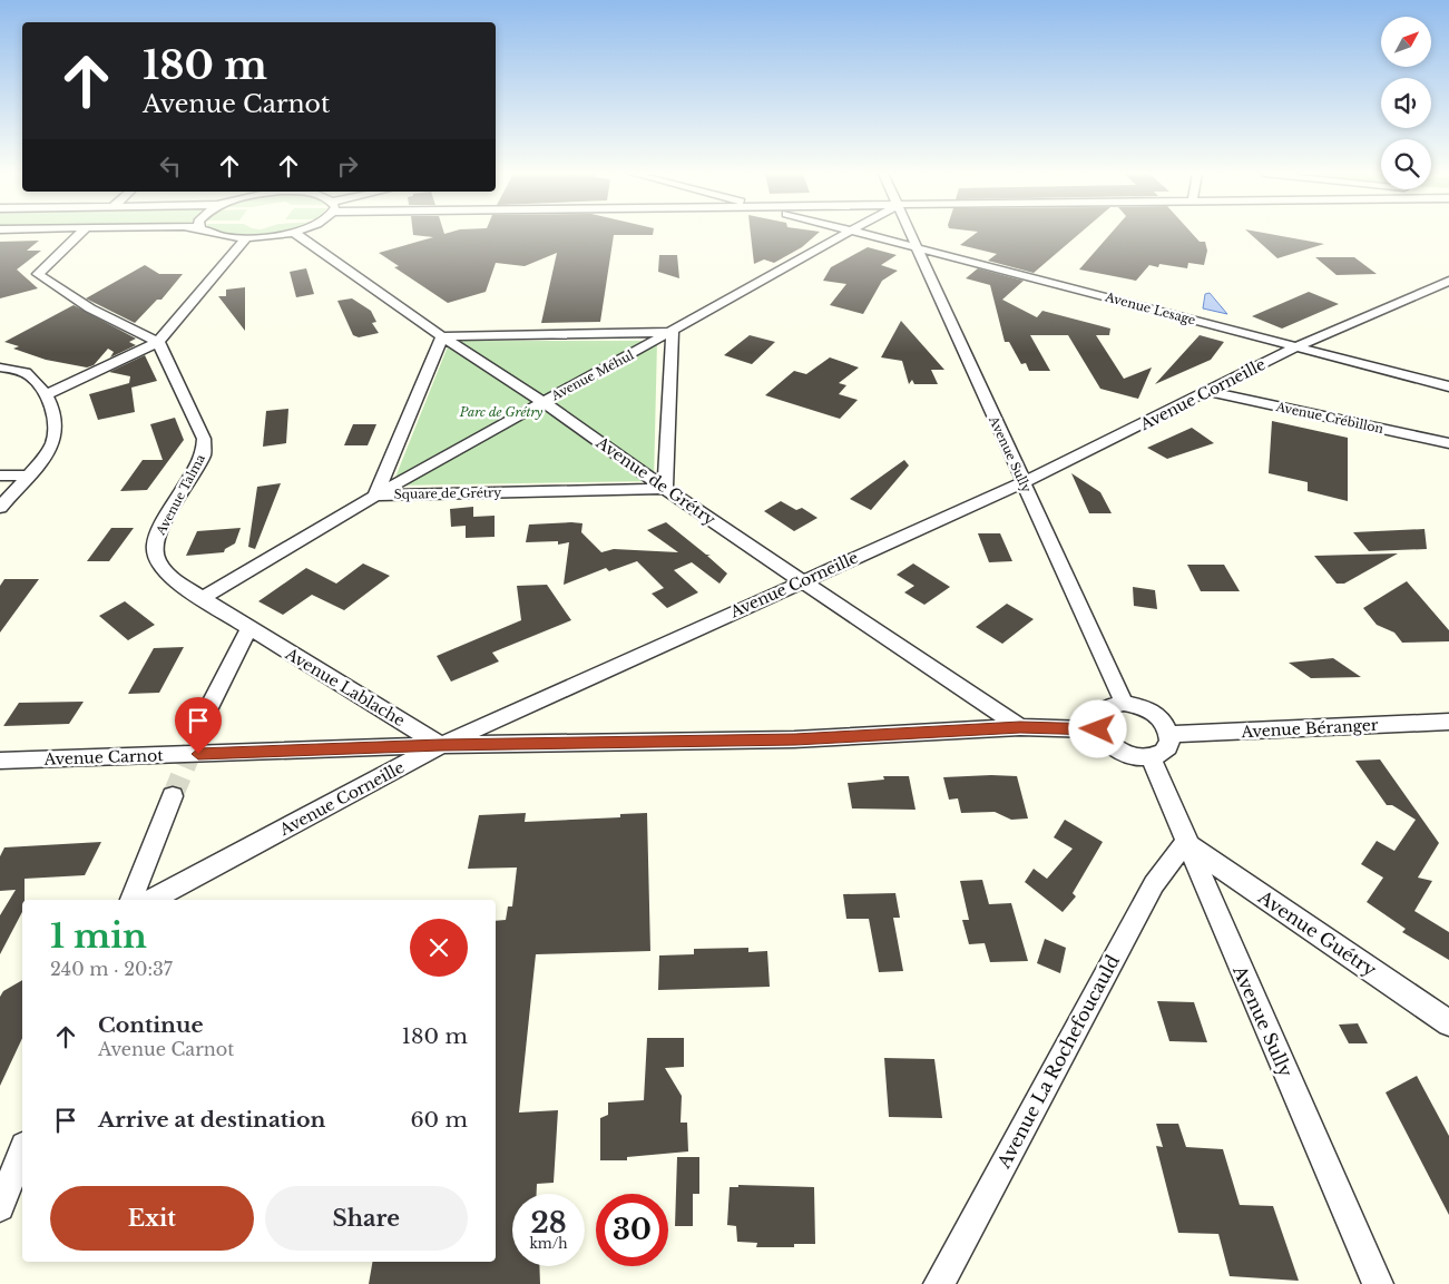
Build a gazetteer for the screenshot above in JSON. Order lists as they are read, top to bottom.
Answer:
{
  "streets": {
    "street": [
      "Avenue Lesage",
      "Avenue Méhul",
      "Avenue Corneille",
      "Avenue Crébillon",
      "Avenue Sully",
      "Avenue de Grétry",
      "Square de Grétry",
      "Avenue Talma",
      "Avenue Lablache",
      "Avenue Béranger",
      "Avenue Carnot",
      "Avenue Guétry",
      "Avenue La Rochefoucauld"
    ]
  },
  "crossings": [
    ["Avenue Lesage", "Avenue Corneille"],
    ["Avenue Lesage", "Avenue Sully"],
    ["Avenue Méhul", "Avenue de Grétry"],
    ["Avenue Méhul", "Square de Grétry"],
    ["Avenue Méhul", "Avenue Talma"],
    ["Avenue Corneille", "Avenue Crébillon"],
    ["Avenue Corneille", "Avenue Sully"],
    ["Avenue Corneille", "Avenue de Grétry"],
    ["Avenue Corneille", "Avenue Lablache"],
    ["Avenue Corneille", "Avenue Carnot"],
    ["Avenue Sully", "Avenue Béranger"],
    ["Avenue Sully", "Avenue Guétry"],
    ["Avenue Sully", "Avenue La Rochefoucauld"],
    ["Avenue de Grétry", "Square de Grétry"],
    ["Avenue Talma", "Avenue Lablache"],
    ["Avenue Lablache", "Avenue Carnot"],
    ["Avenue Guétry", "Avenue La Rochefoucauld"]
  ],
  "parks": ["Parc de Grétry"],
  "north": "top right",
  "page": {
    "turn": ["180 m", "Avenue Carnot"],
    "heading": ["1 min", "240 m · 20:37"],
    "list": [
      {
        "name": "Continue",
        "note": "Avenue Carnot",
        "value": "180 m"
      },
      {
        "name": "Arrive at destination",
        "value": "60 m"
      }
    ],
    "buttons": ["Exit", "Share"],
    "speed": "28 km/h",
    "limit": "30"
  }
}
